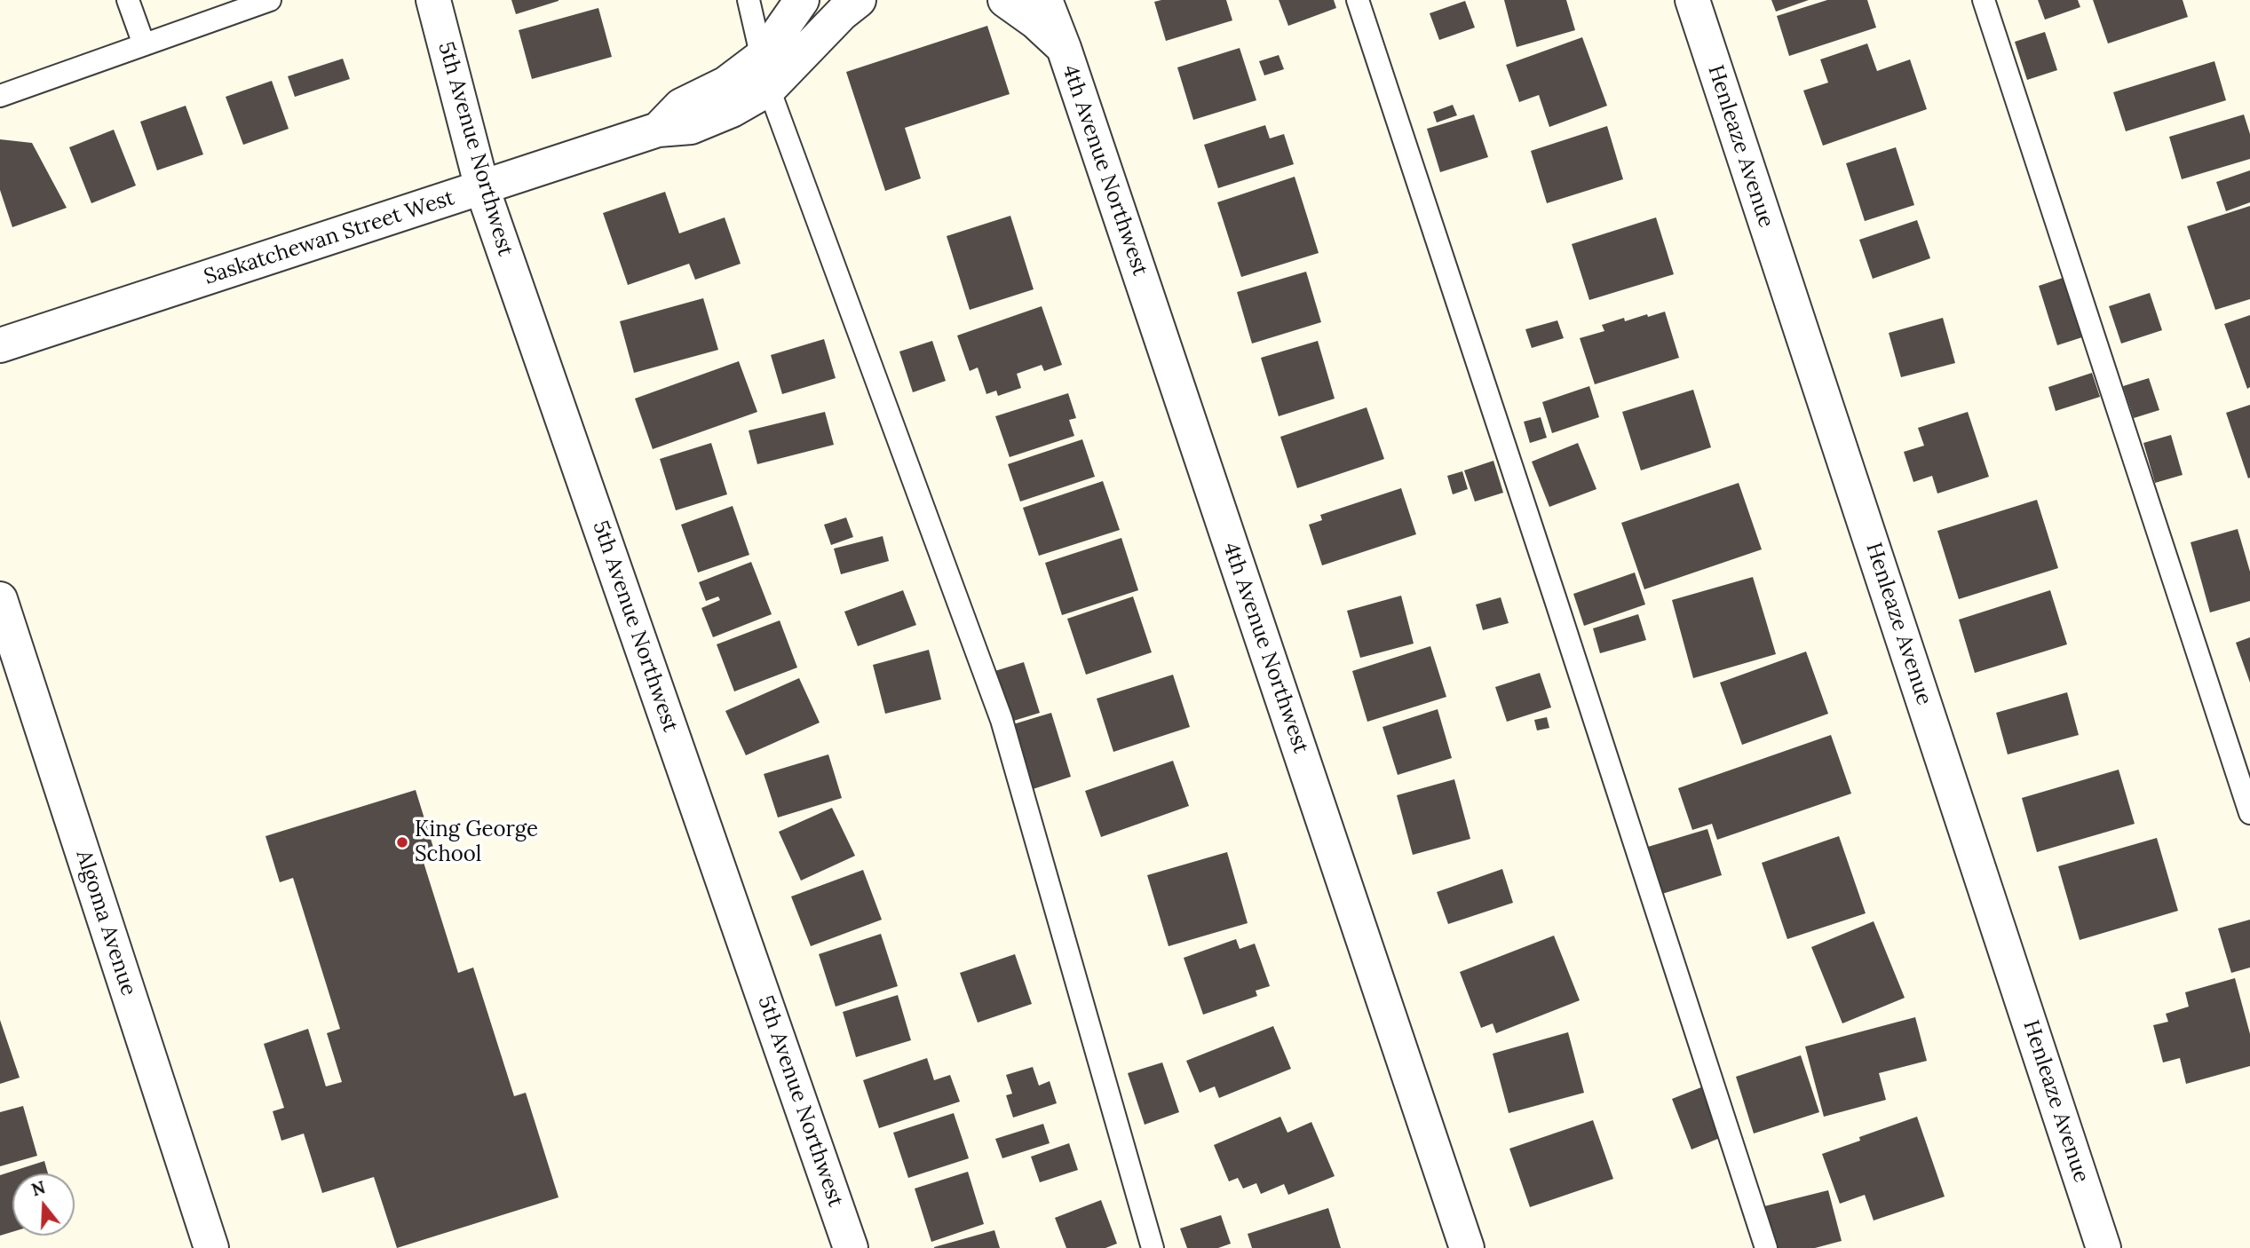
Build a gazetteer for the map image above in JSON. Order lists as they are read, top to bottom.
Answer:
{
  "streets": {
    "street": [
      "Henleaze Avenue",
      "5th Avenue Northwest",
      "4th Avenue Northwest",
      "Saskatchewan Street West",
      "Algoma Avenue"
    ]
  },
  "crossings": [
    ["5th Avenue Northwest", "Saskatchewan Street West"]
  ],
  "places": ["King George School"],
  "north": "top"
}
